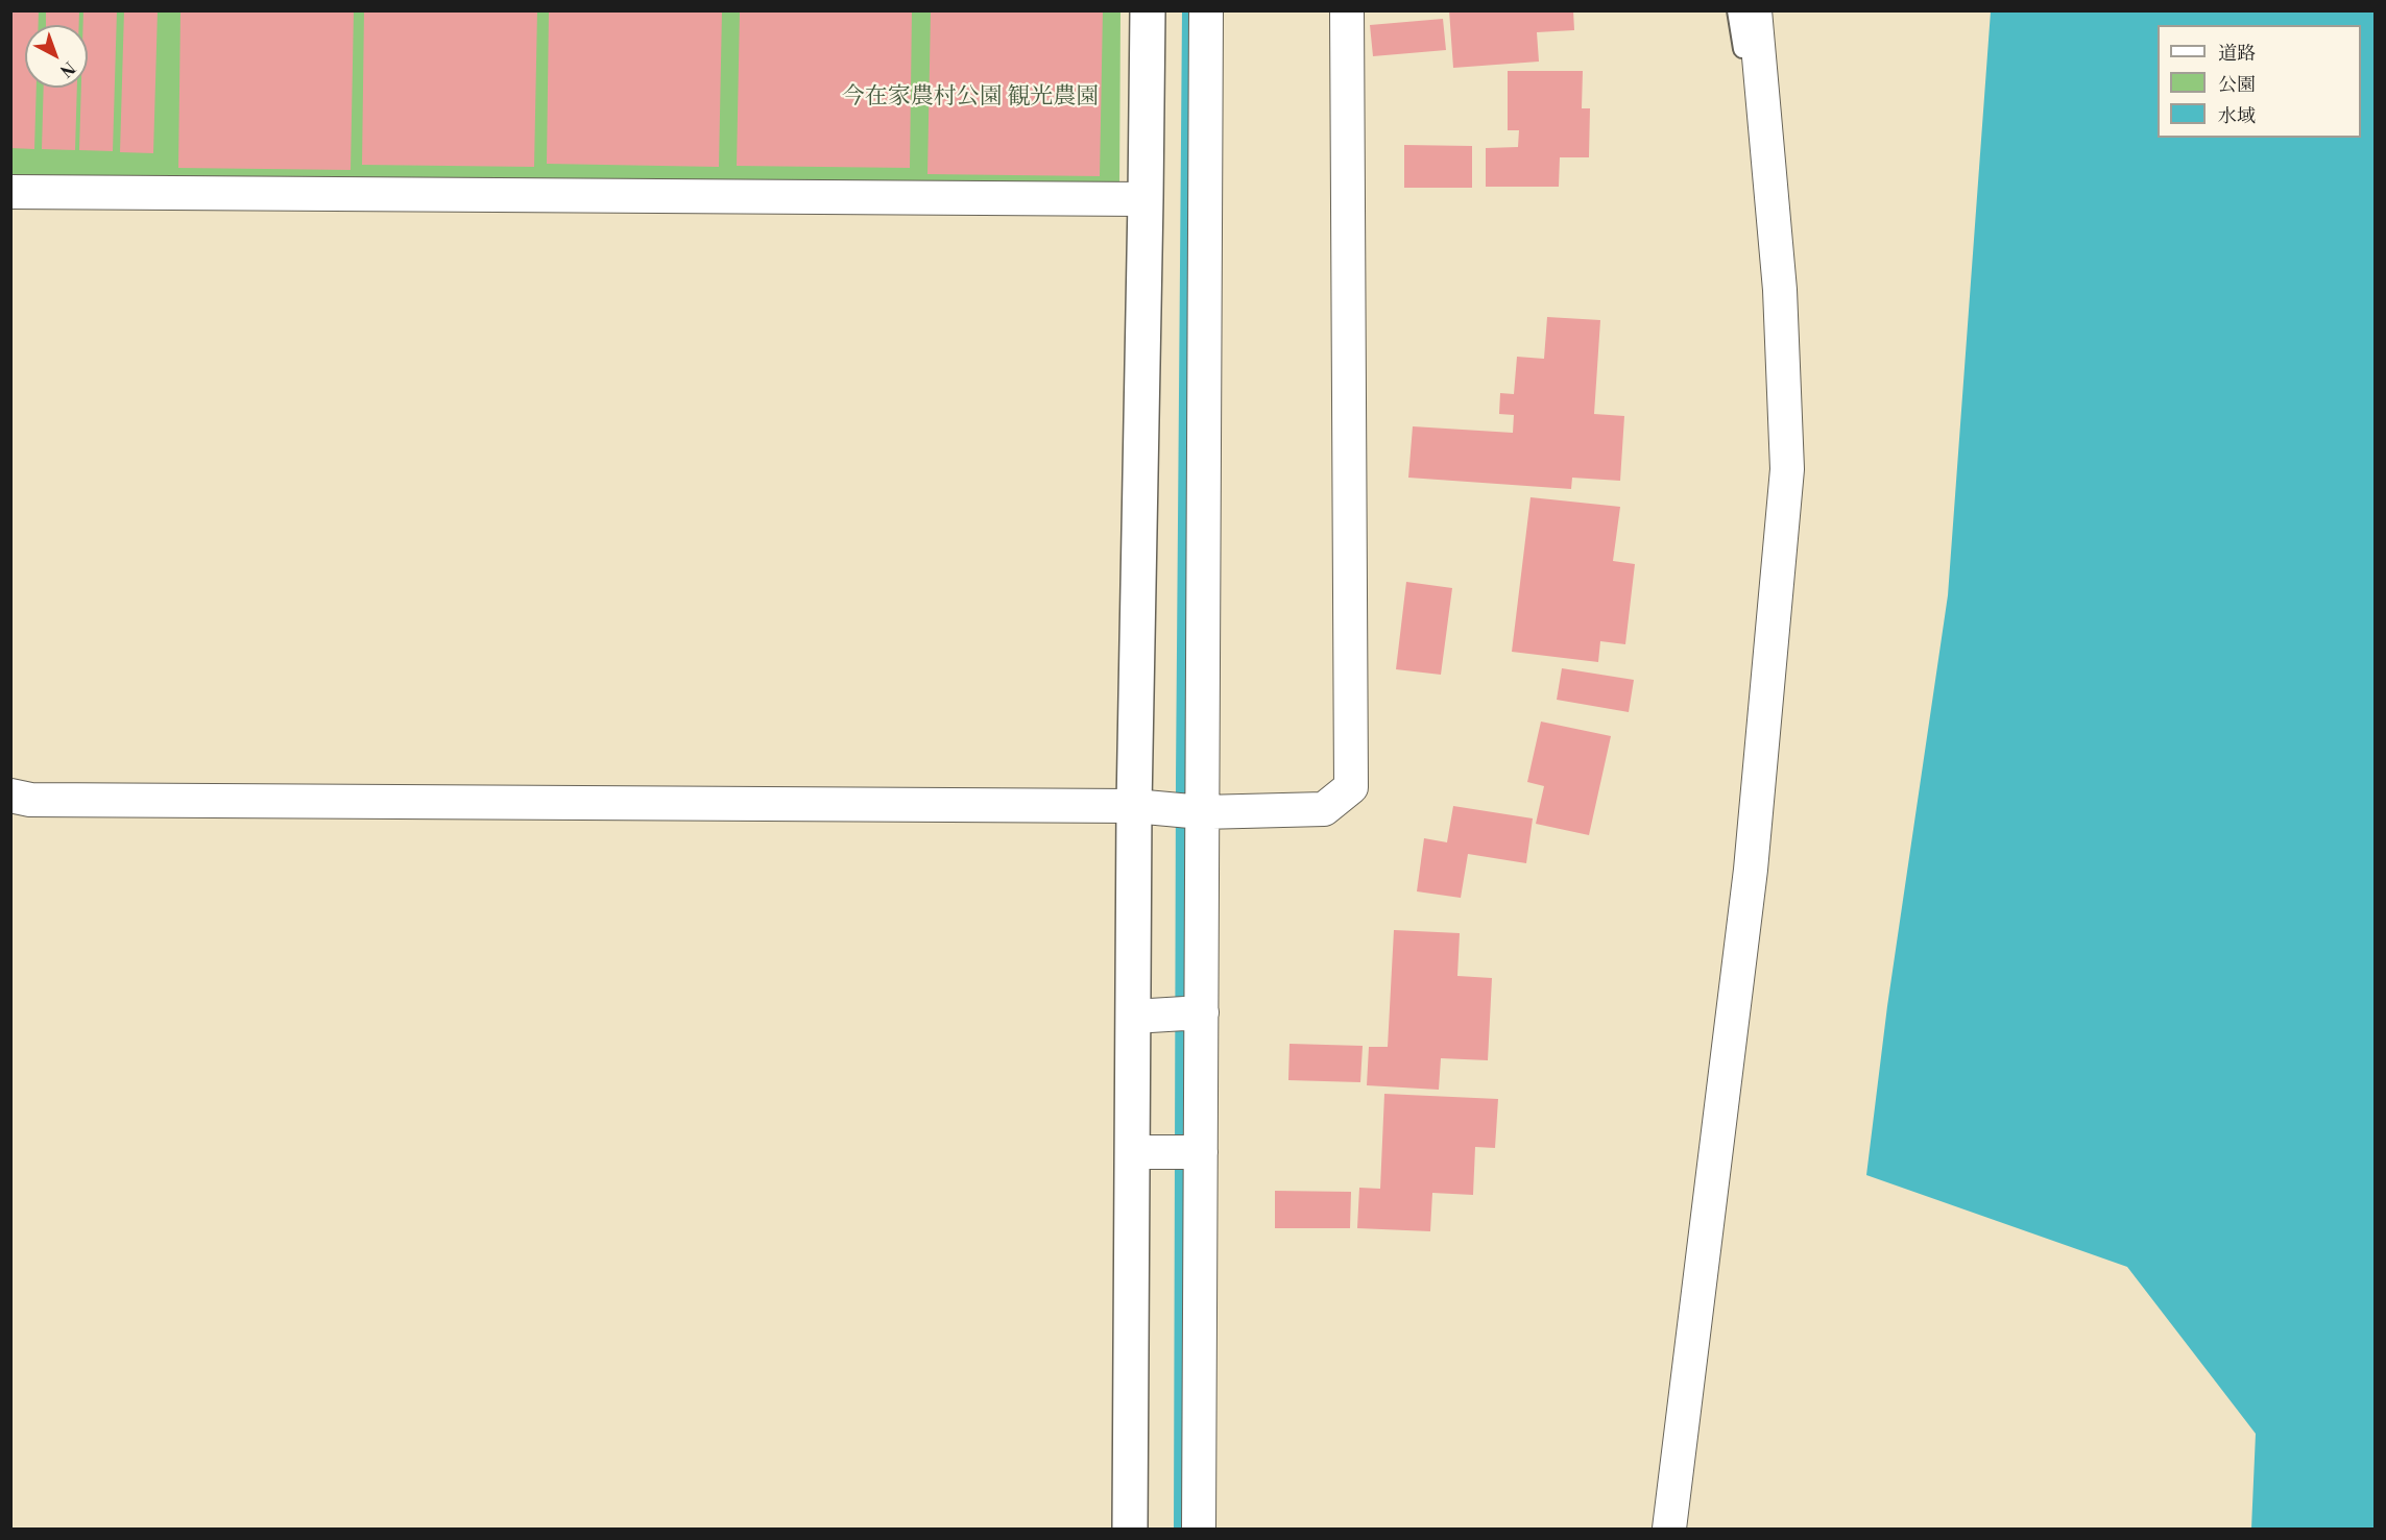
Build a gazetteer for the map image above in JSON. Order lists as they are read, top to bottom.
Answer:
{
  "parks": ["今在家農村公園 観光農園"],
  "legend": ["道路", "公園", "水域"],
  "north": "bottom right"
}
